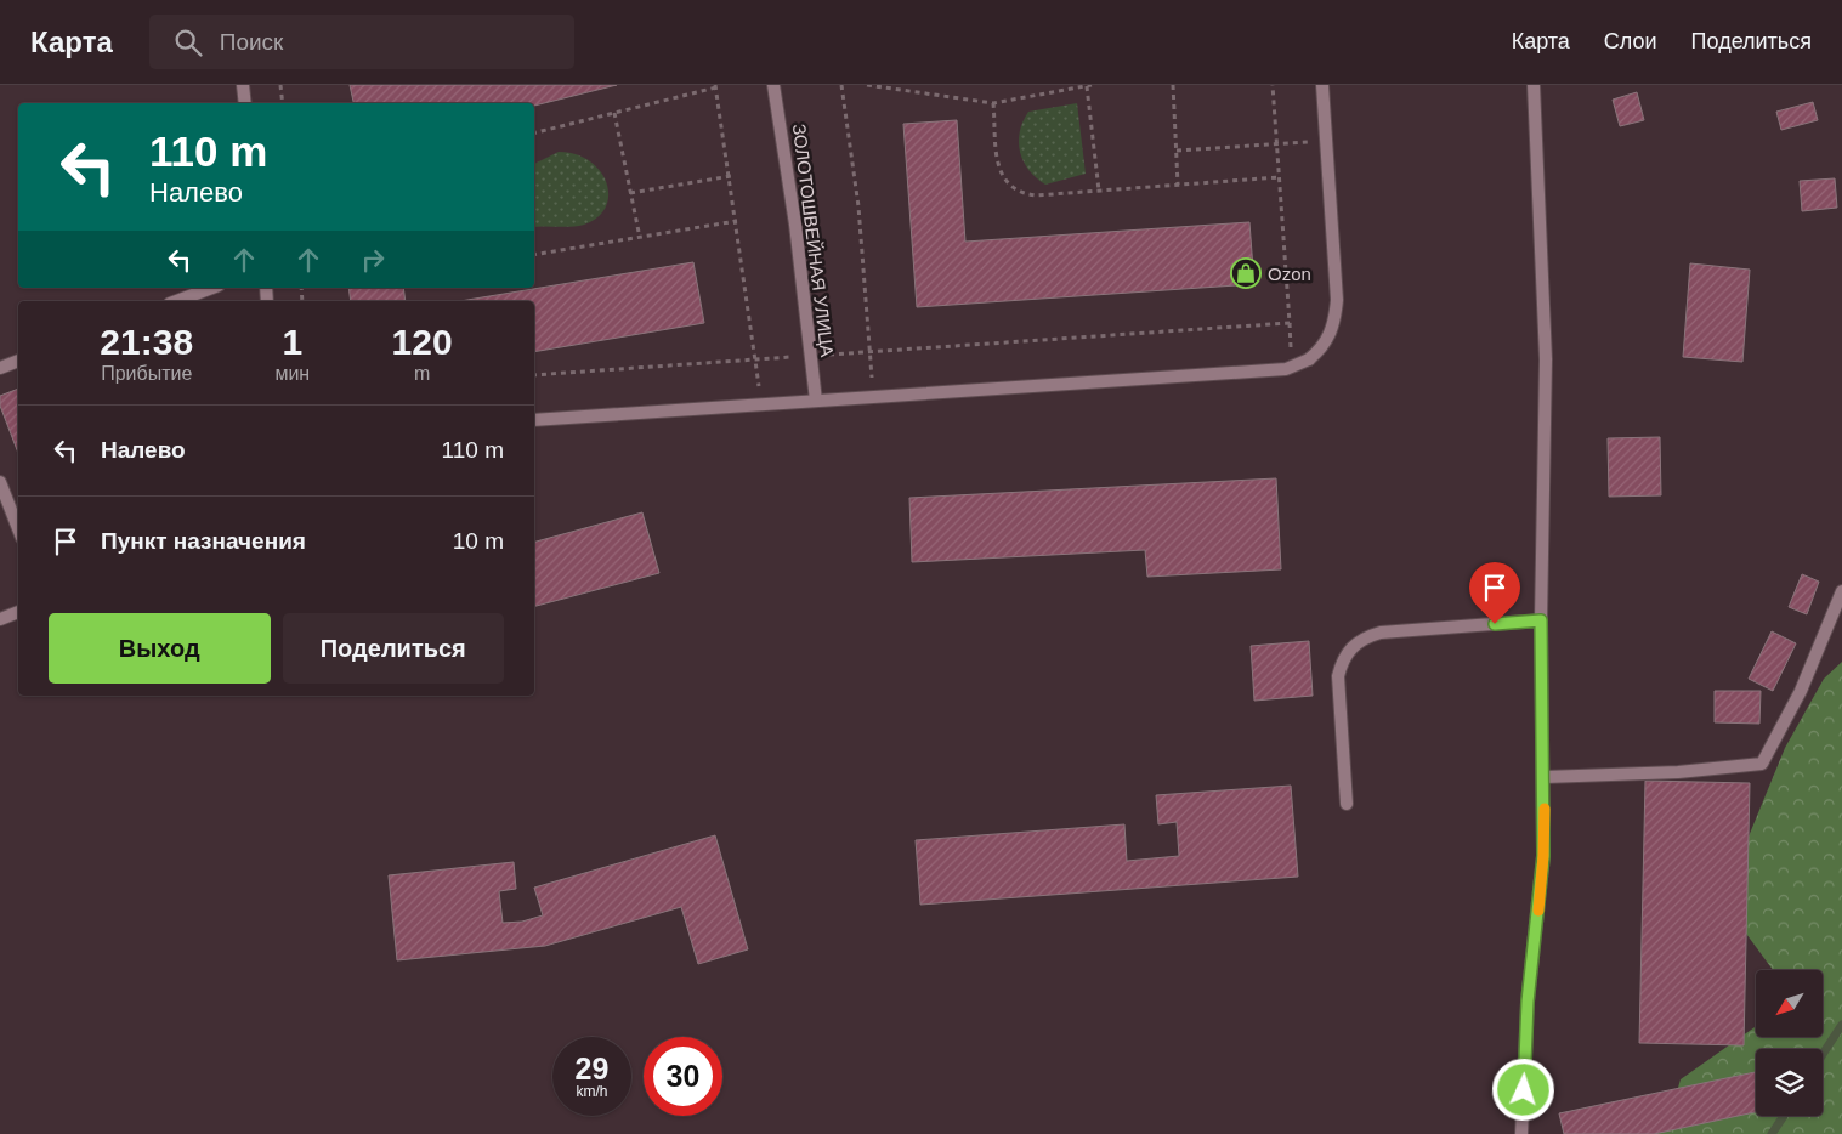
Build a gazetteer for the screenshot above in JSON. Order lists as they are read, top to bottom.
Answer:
{
  "streets": {
    "street": ["ЗОЛОТОШВЕЙНАЯ УЛИЦА"]
  },
  "places": {
    "shop": ["Ozon"]
  },
  "north": "bottom left",
  "page": {
    "header": "Карта",
    "search": "Поиск",
    "nav": ["Карта", "Слои", "Поделиться"],
    "turn": ["110 m", "Налево"],
    "eta": [
      "21:38",
      "Прибытие",
      "1",
      "мин",
      "120",
      "m"
    ],
    "list": [
      {
        "name": "Налево",
        "value": "110 m"
      },
      {
        "name": "Пункт назначения",
        "value": "10 m"
      }
    ],
    "buttons": ["Выход", "Поделиться"],
    "speed": "29 km/h",
    "limit": "30"
  }
}
